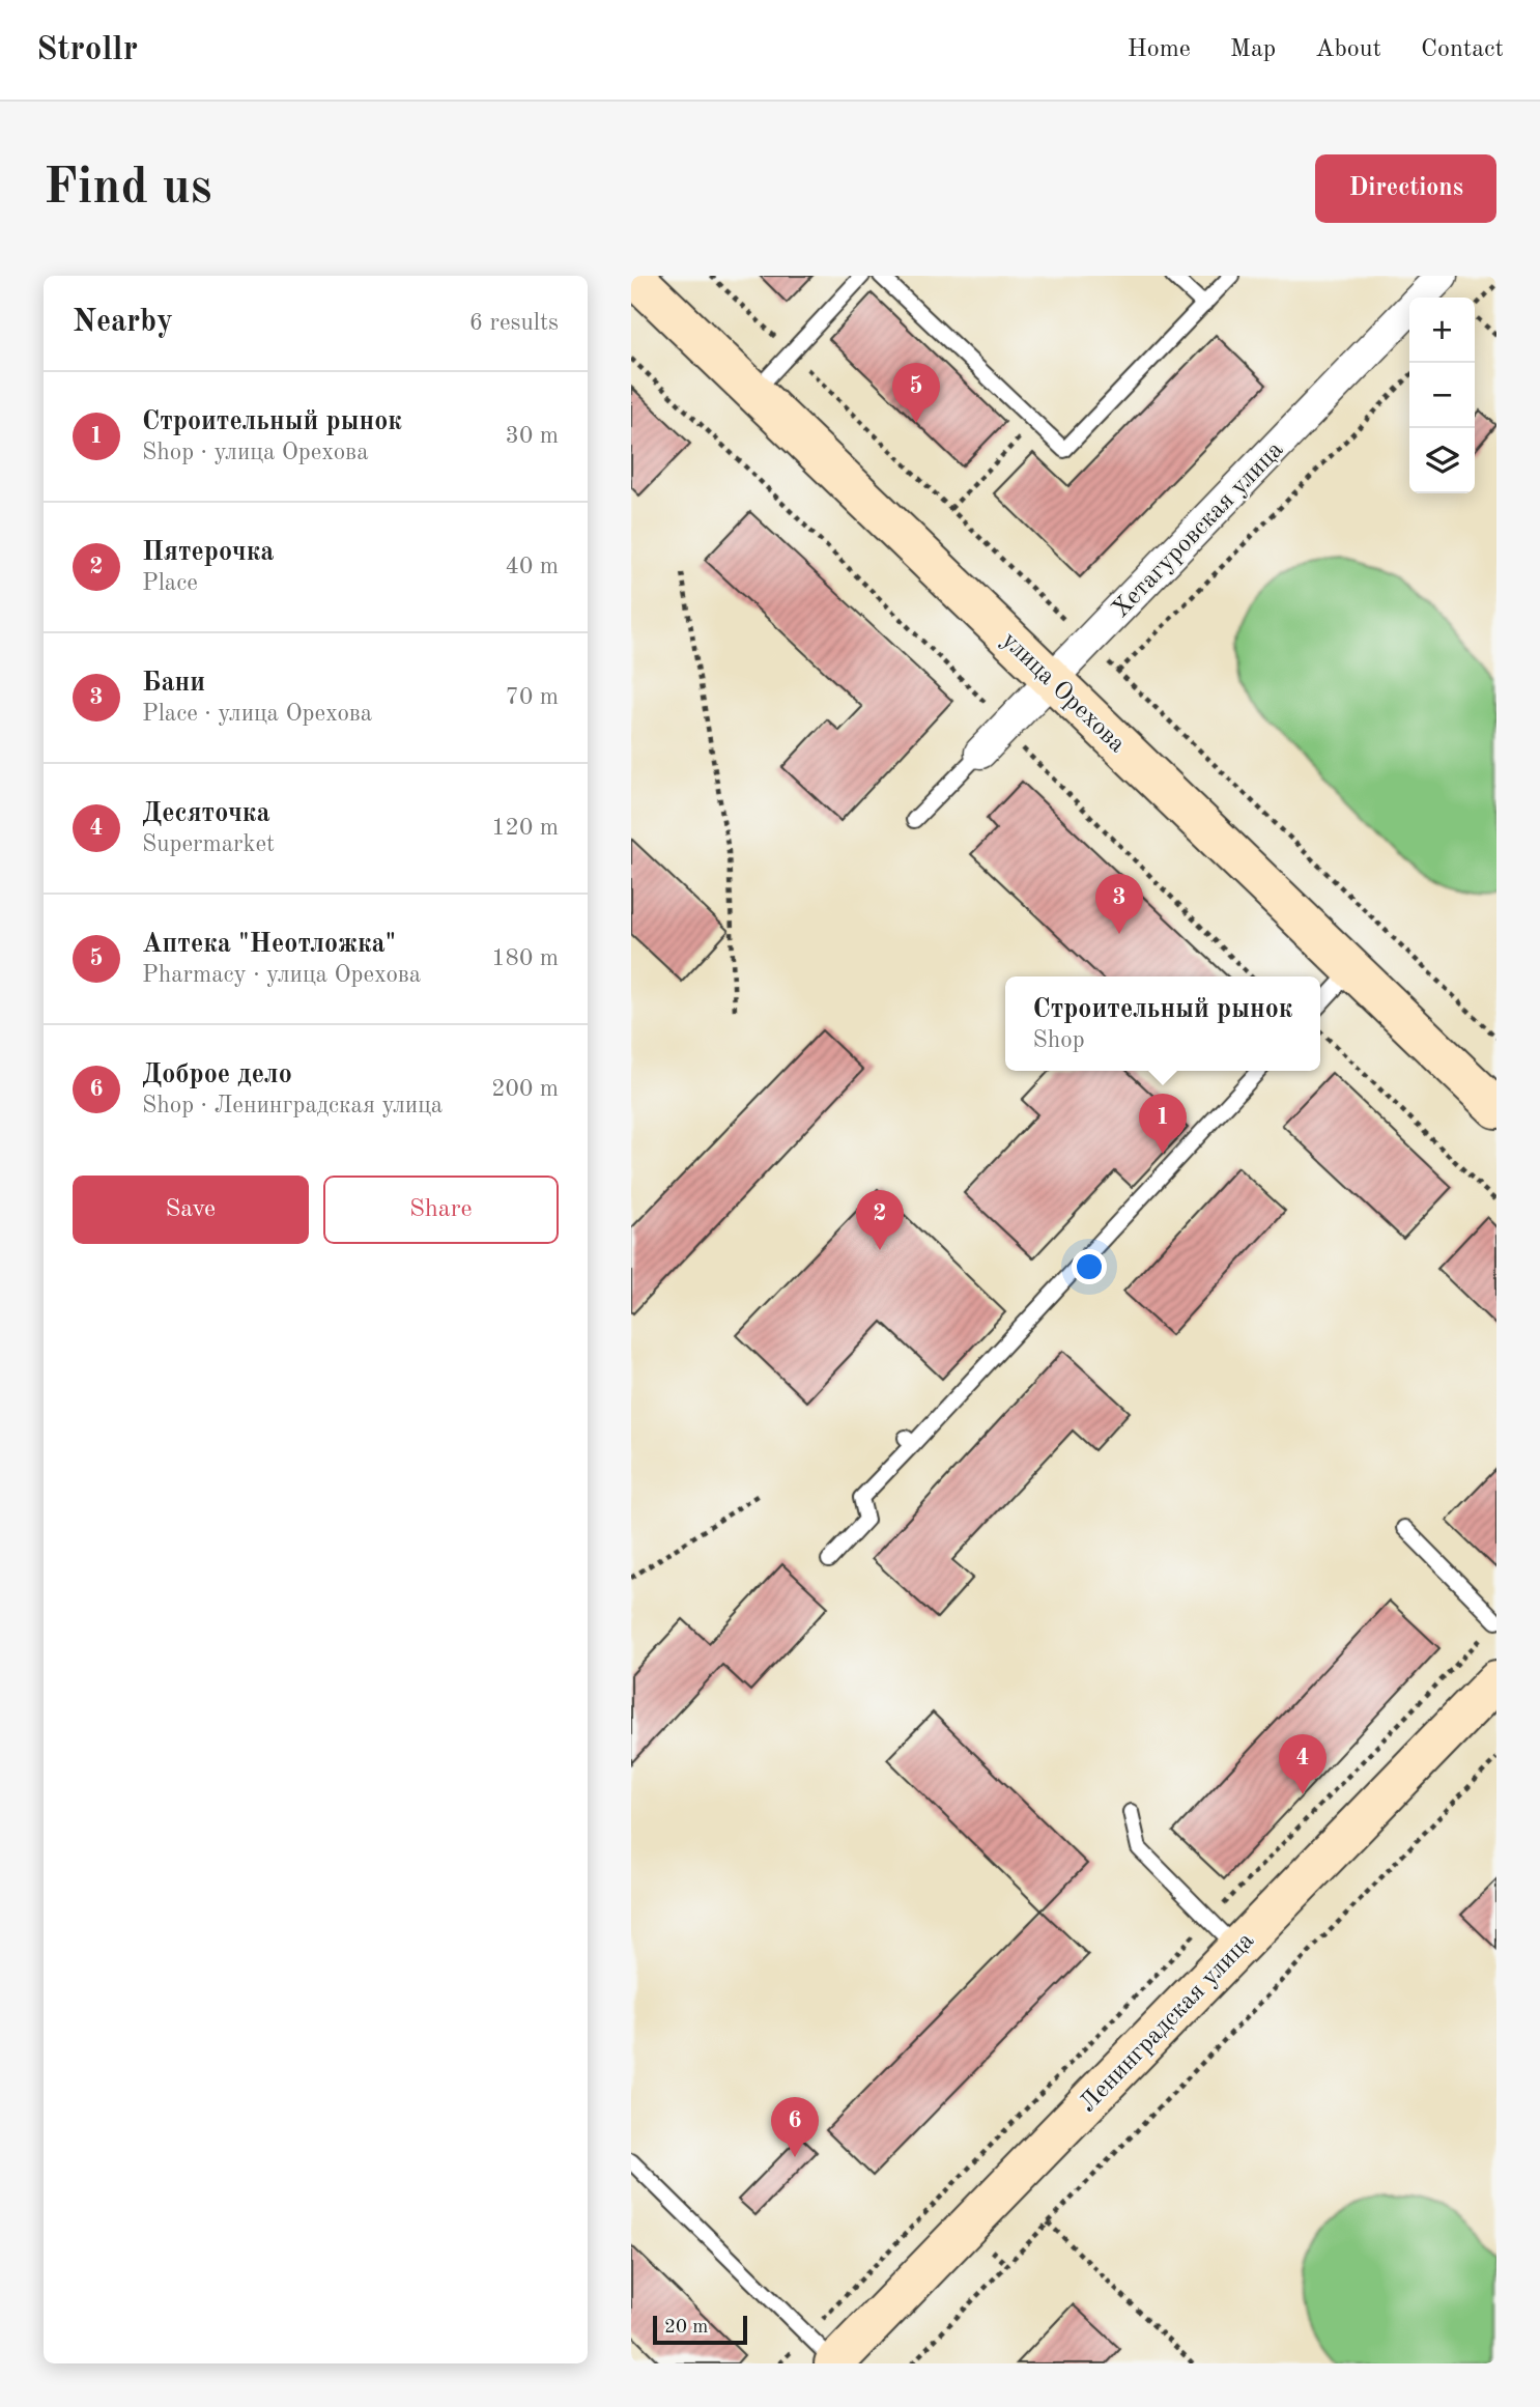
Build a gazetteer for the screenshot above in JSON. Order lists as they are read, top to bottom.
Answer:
{
  "streets": {
    "street": ["Хетагуровская улица", "улица Орехова", "Ленинградская улица"]
  },
  "crossings": [
    ["Хетагуровская улица", "улица Орехова"]
  ],
  "scale_bar": "20 m",
  "page": {
    "header": "Strollr",
    "nav": [
      "Home",
      "Map",
      "About",
      "Contact"
    ],
    "buttons": [
      "Directions",
      ["Save", "Share"]
    ],
    "title": "Find us",
    "heading": ["Nearby", "6 results"],
    "map_buttons": ["+", "−"],
    "pins": [
      "5",
      "3",
      "1",
      "2",
      "4",
      "6"
    ],
    "list": [
      {
        "mark": "1",
        "name": "Строительный рынок",
        "note": "Shop · улица Орехова",
        "value": "30 m"
      },
      {
        "mark": "2",
        "name": "Пятерочка",
        "note": "Place",
        "value": "40 m"
      },
      {
        "mark": "3",
        "name": "Бани",
        "note": "Place · улица Орехова",
        "value": "70 m"
      },
      {
        "mark": "4",
        "name": "Десяточка",
        "note": "Supermarket",
        "value": "120 m"
      },
      {
        "mark": "5",
        "name": "Аптека \"Неотложка\"",
        "note": "Pharmacy · улица Орехова",
        "value": "180 m"
      },
      {
        "mark": "6",
        "name": "Доброе дело",
        "note": "Shop · Ленинградская улица",
        "value": "200 m"
      }
    ],
    "popup": ["Строительный рынок", "Shop"],
    "scale": "20 m"
  }
}
